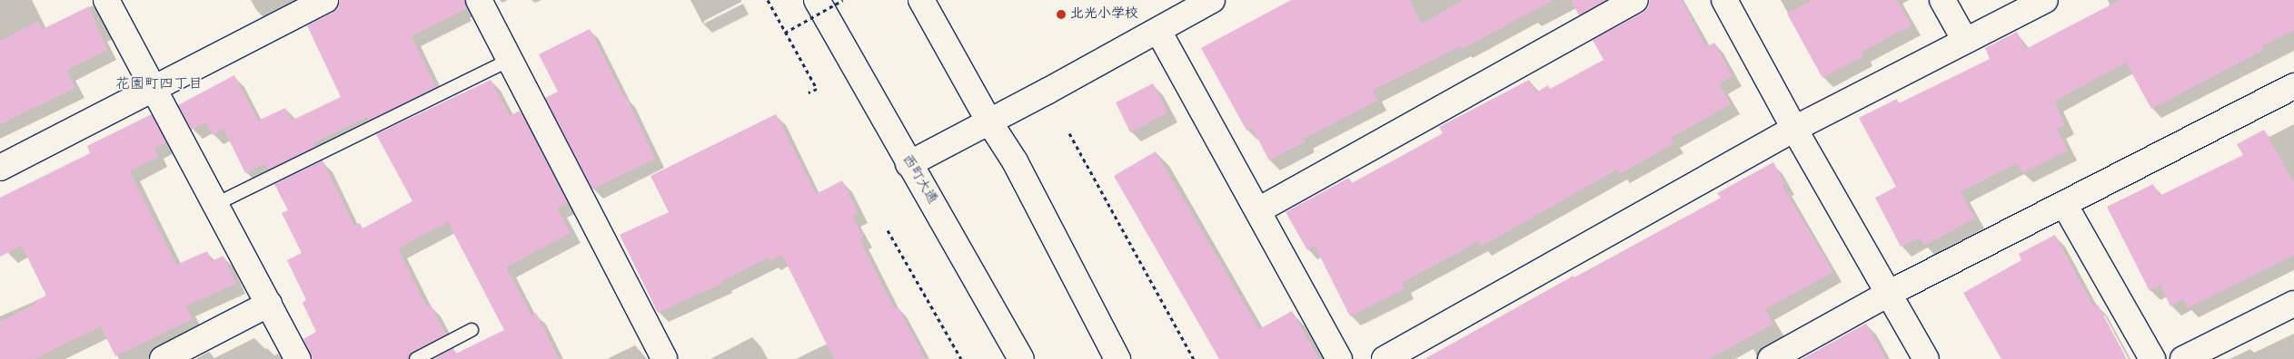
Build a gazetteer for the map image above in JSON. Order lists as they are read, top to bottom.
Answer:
{
  "streets": {
    "street": ["西町大通"]
  },
  "districts": ["花園町四丁目"],
  "places": ["北光小学校"]
}
